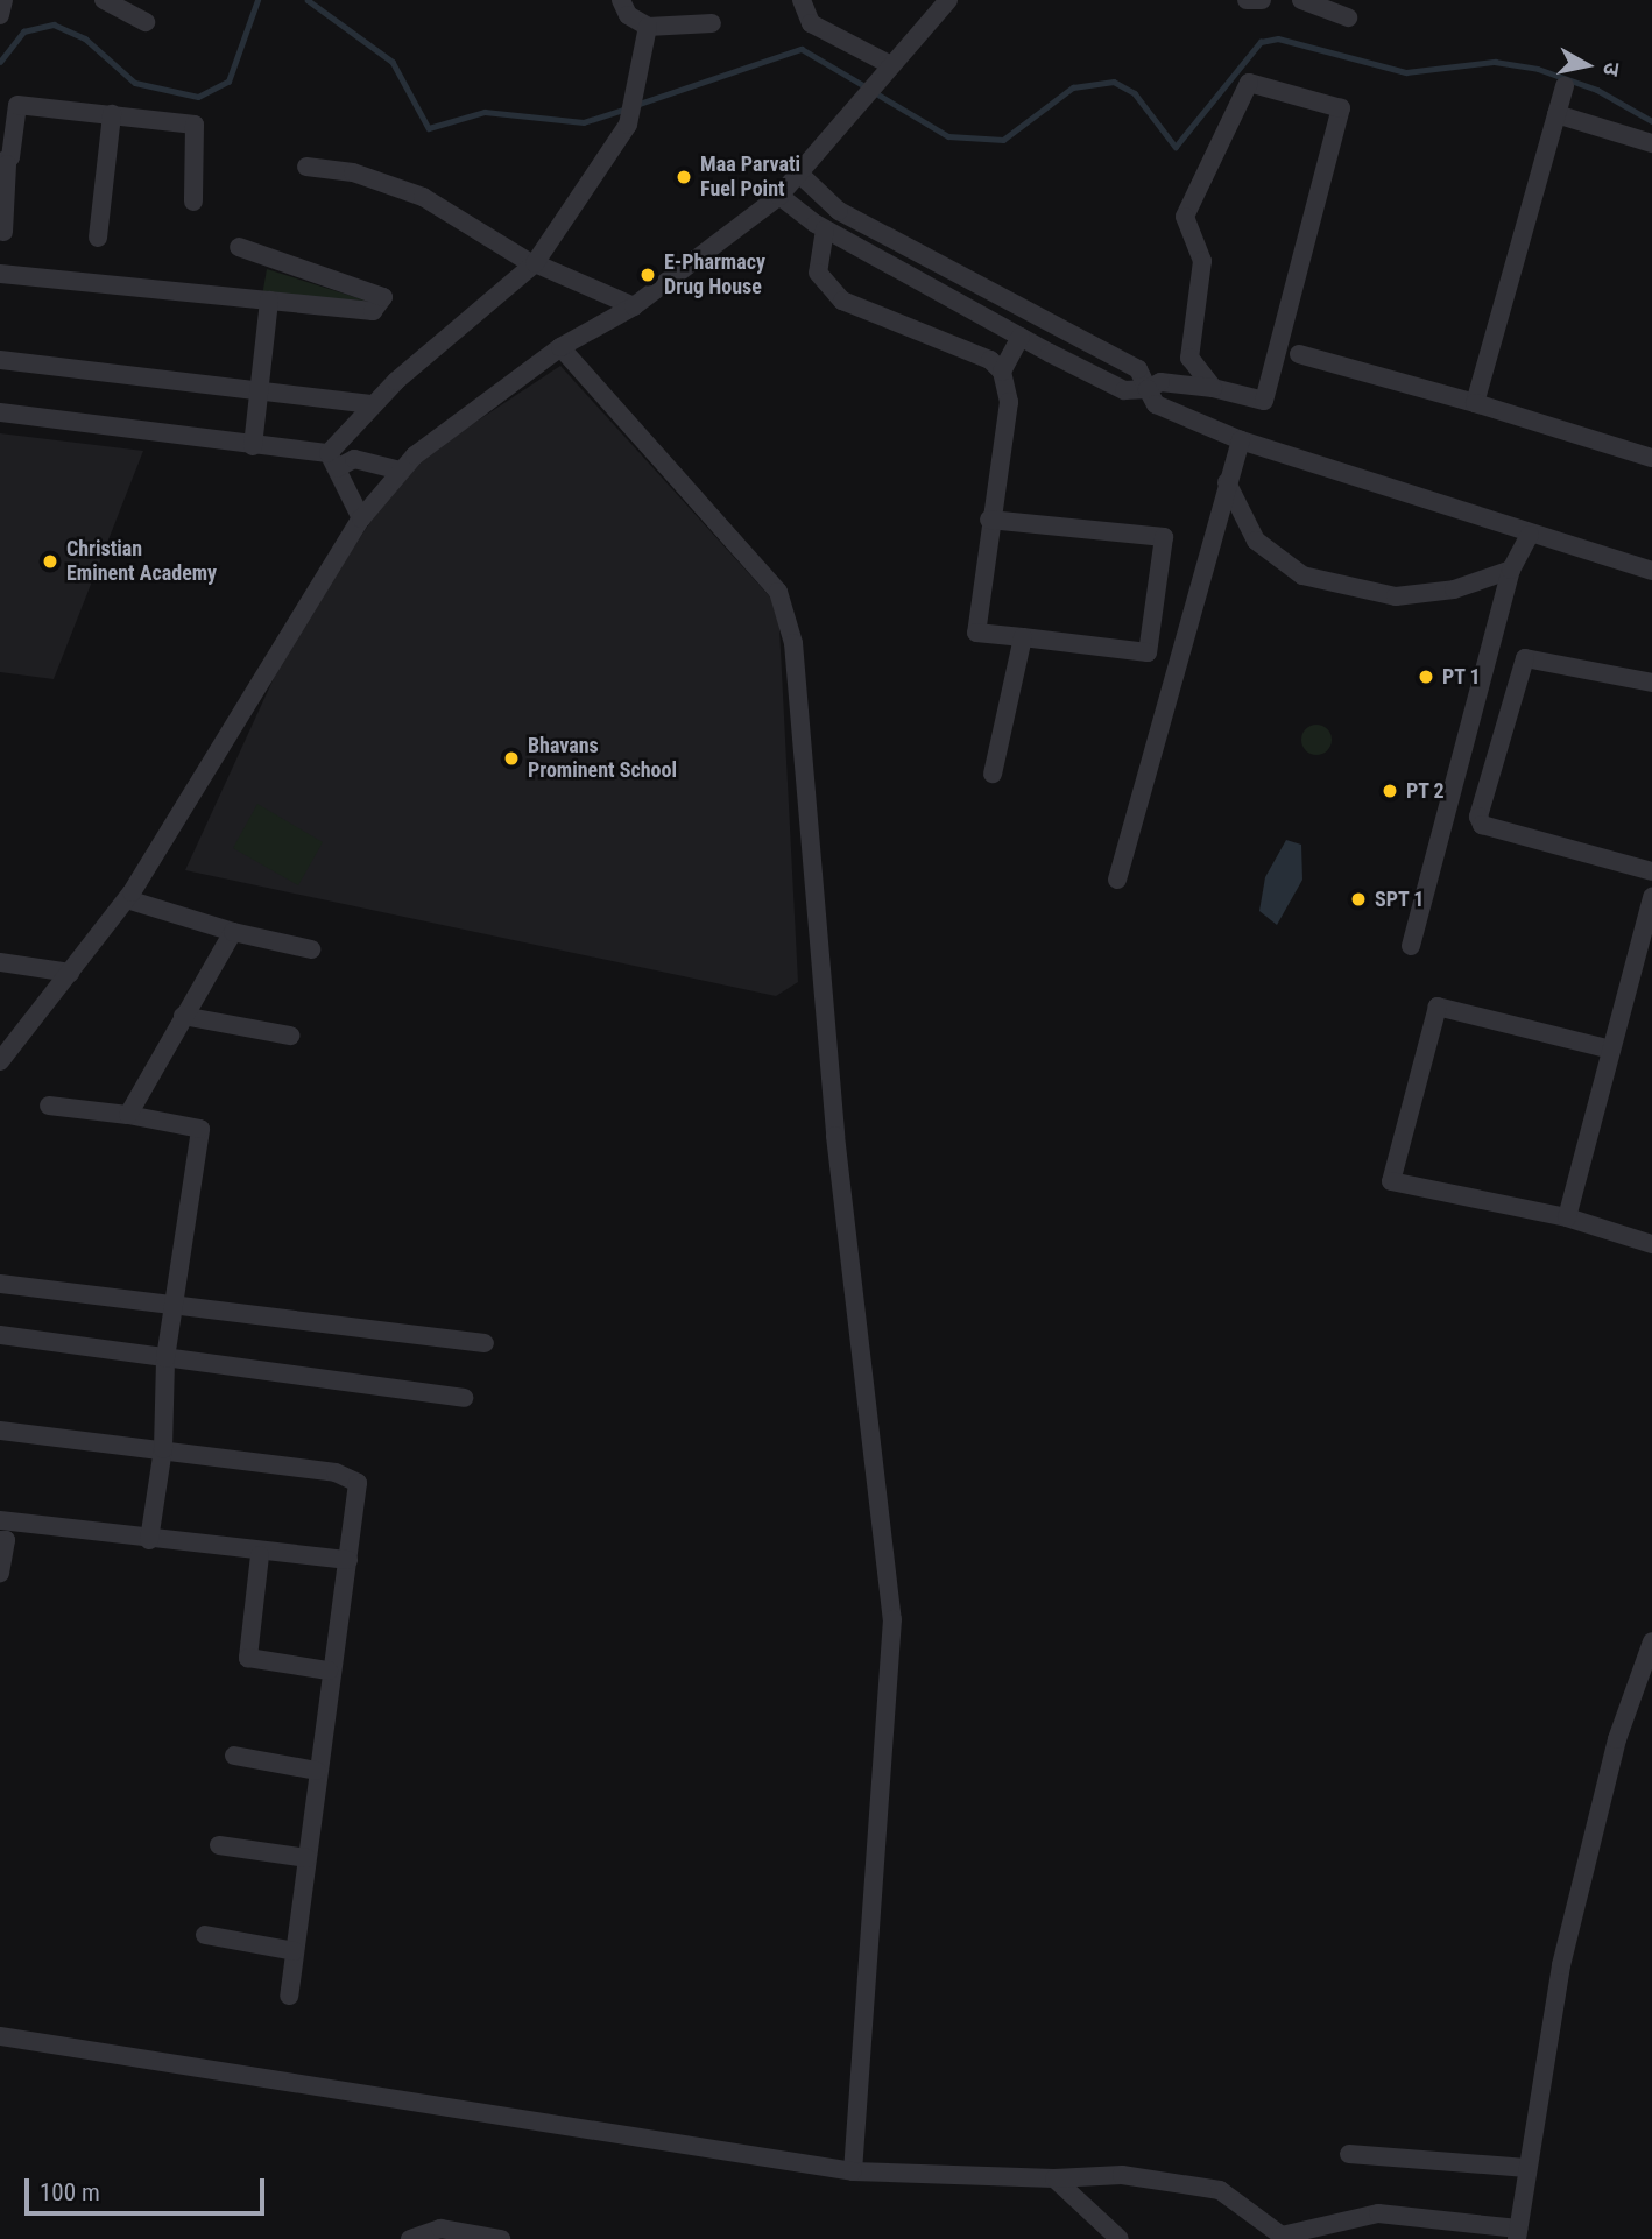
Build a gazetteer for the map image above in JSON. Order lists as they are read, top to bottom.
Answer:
{
  "places": [
    "Maa Parvati Fuel Point",
    "E-Pharmacy Drug House",
    "Christian Eminent Academy",
    "PT 1",
    "Bhavans Prominent School",
    "PT 2",
    "SPT 1"
  ],
  "scale_bar": "100 m",
  "north": "right"
}
